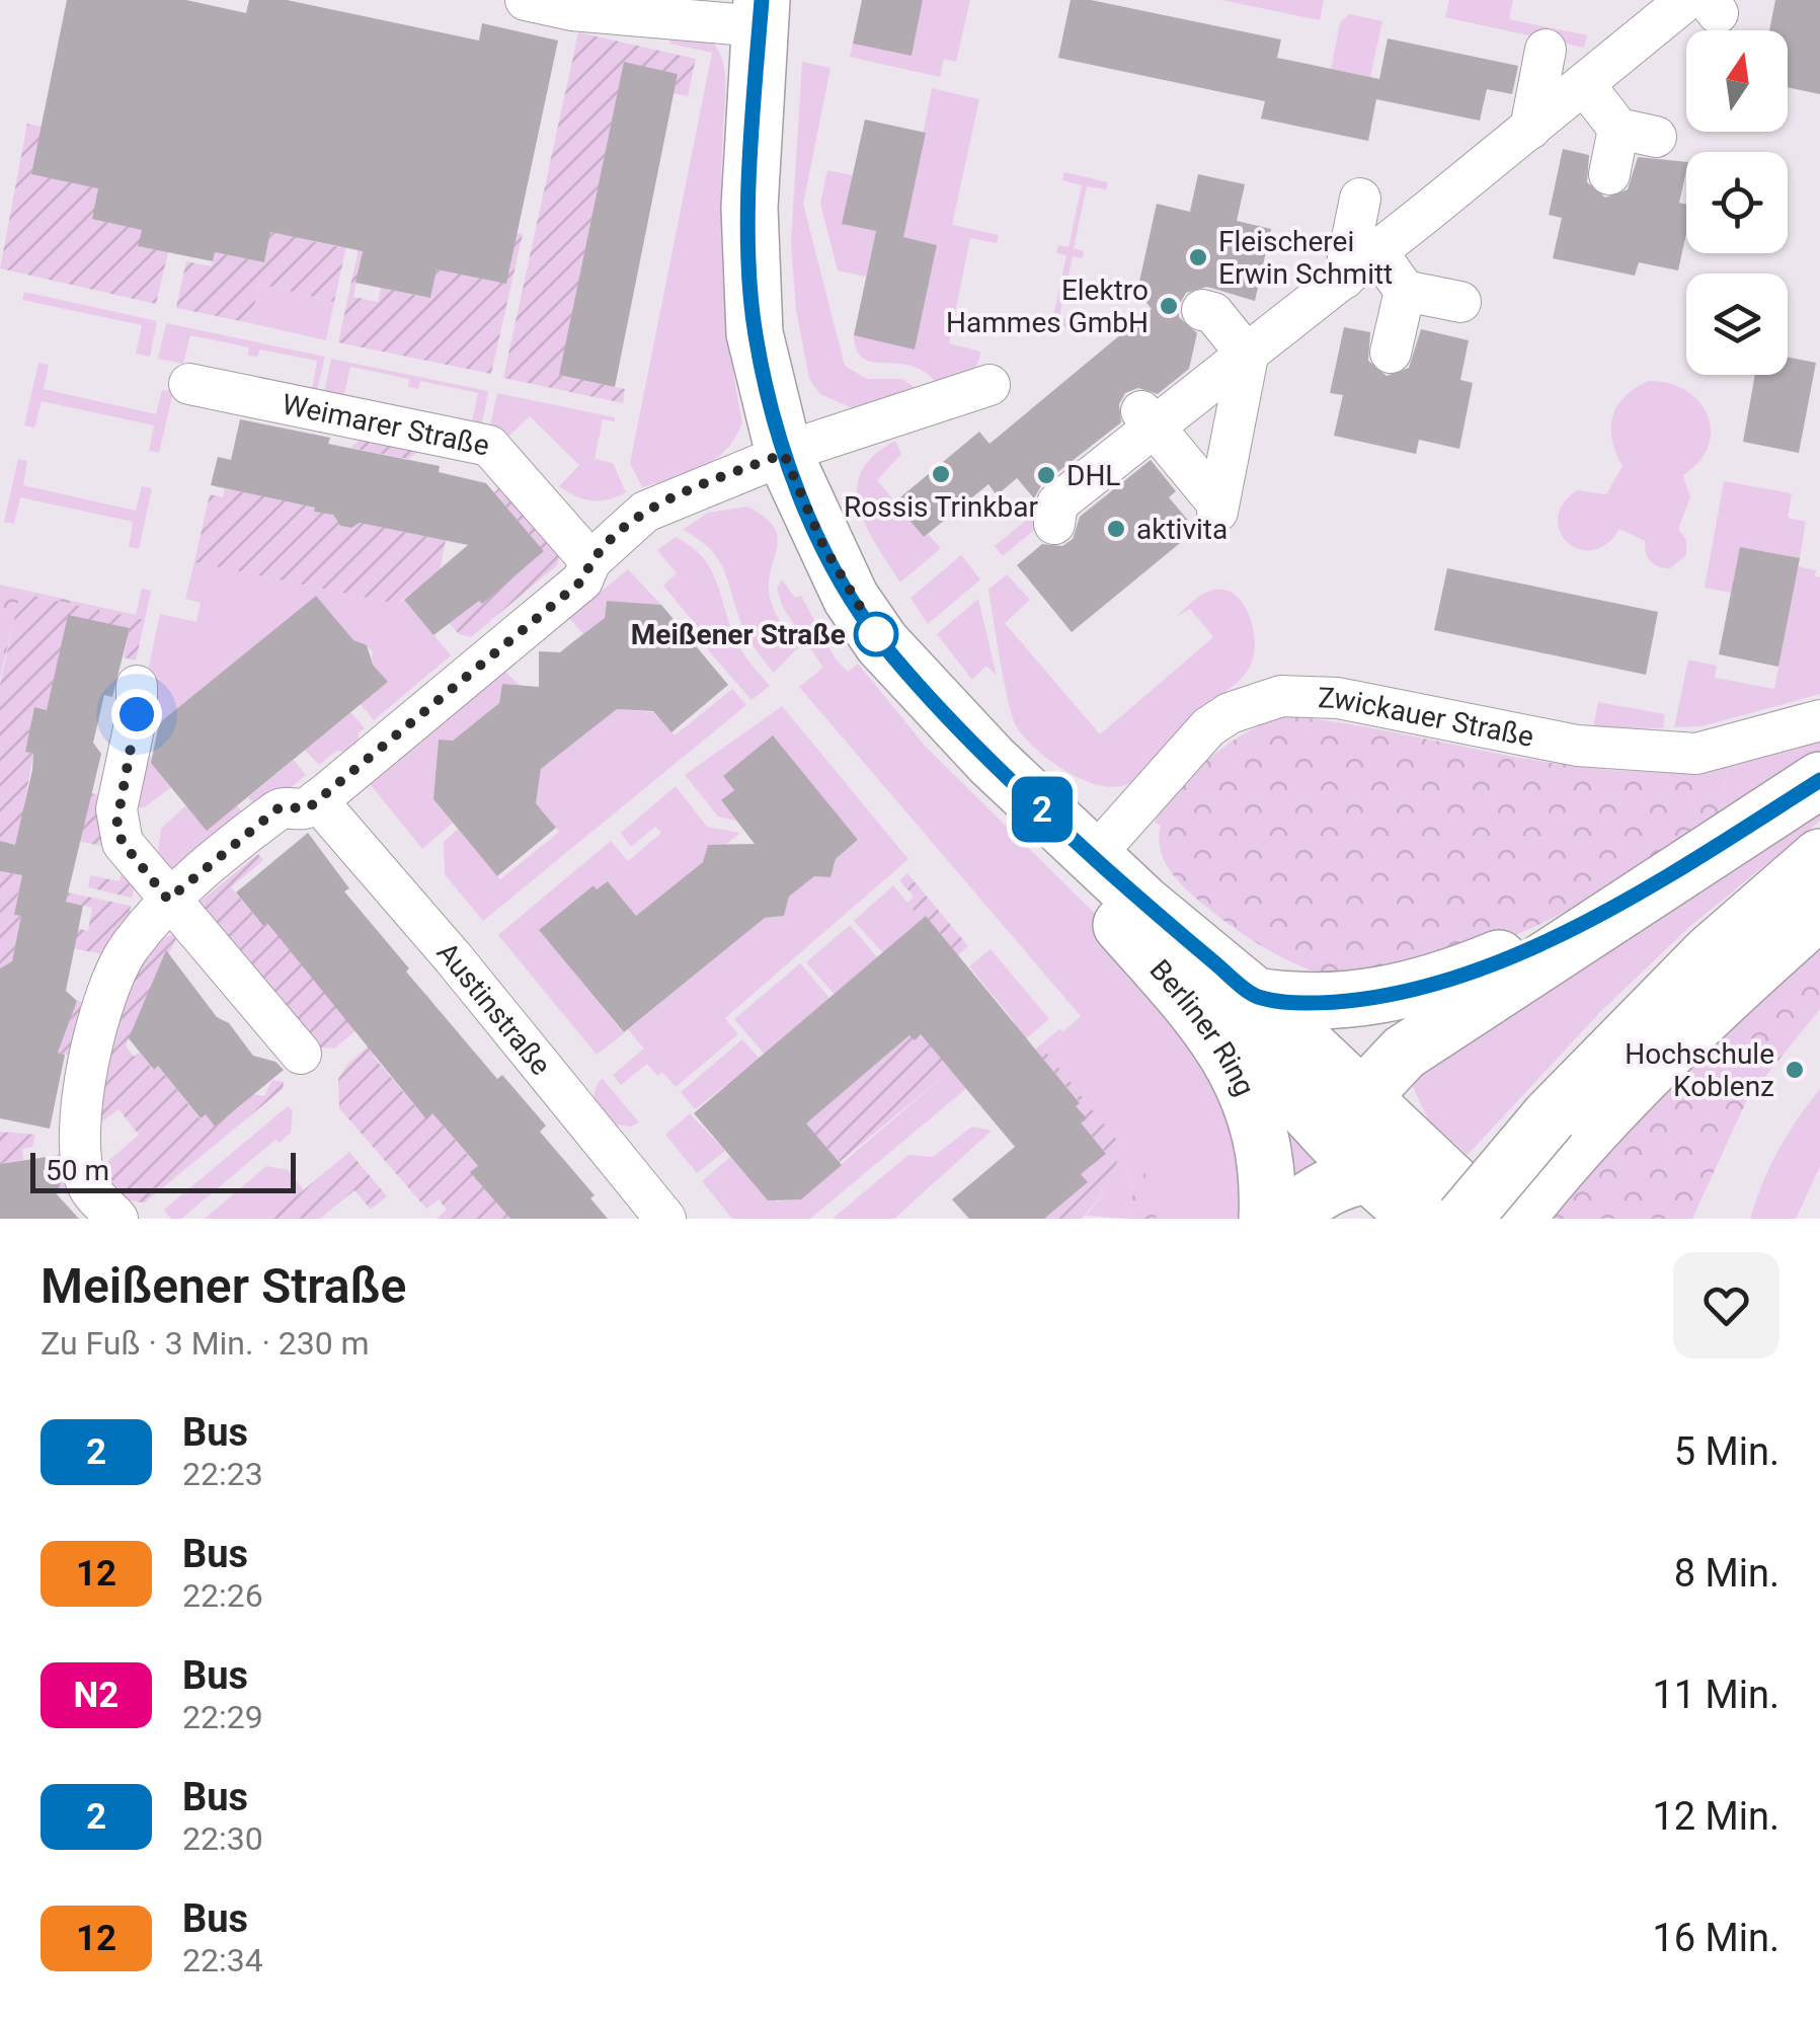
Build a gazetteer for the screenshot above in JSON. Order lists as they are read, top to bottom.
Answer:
{
  "streets": {
    "street": [
      "Weimarer Straße",
      "Zwickauer Straße",
      "Austinstraße",
      "Berliner Ring"
    ]
  },
  "crossings": [
    ["Zwickauer Straße", "Berliner Ring"]
  ],
  "places": [
    "Fleischerei Erwin Schmitt",
    "Elektro Hammes GmbH",
    "Rossis Trinkbar",
    "DHL",
    "aktivita",
    "Meißener Straße",
    "Hochschule Koblenz"
  ],
  "lines": ["bus line 2"],
  "scale_bar": "50 m",
  "north": "top",
  "page": {
    "on_map": "2",
    "scale": "50 m",
    "heading": ["Meißener Straße", "Zu Fuß · 3 Min. · 230 m"],
    "list": [
      {
        "mark": "2",
        "name": "Bus",
        "note": "22:23",
        "value": "5 Min."
      },
      {
        "mark": "12",
        "name": "Bus",
        "note": "22:26",
        "value": "8 Min."
      },
      {
        "mark": "N2",
        "name": "Bus",
        "note": "22:29",
        "value": "11 Min."
      },
      {
        "mark": "2",
        "name": "Bus",
        "note": "22:30",
        "value": "12 Min."
      },
      {
        "mark": "12",
        "name": "Bus",
        "note": "22:34",
        "value": "16 Min."
      }
    ]
  }
}
